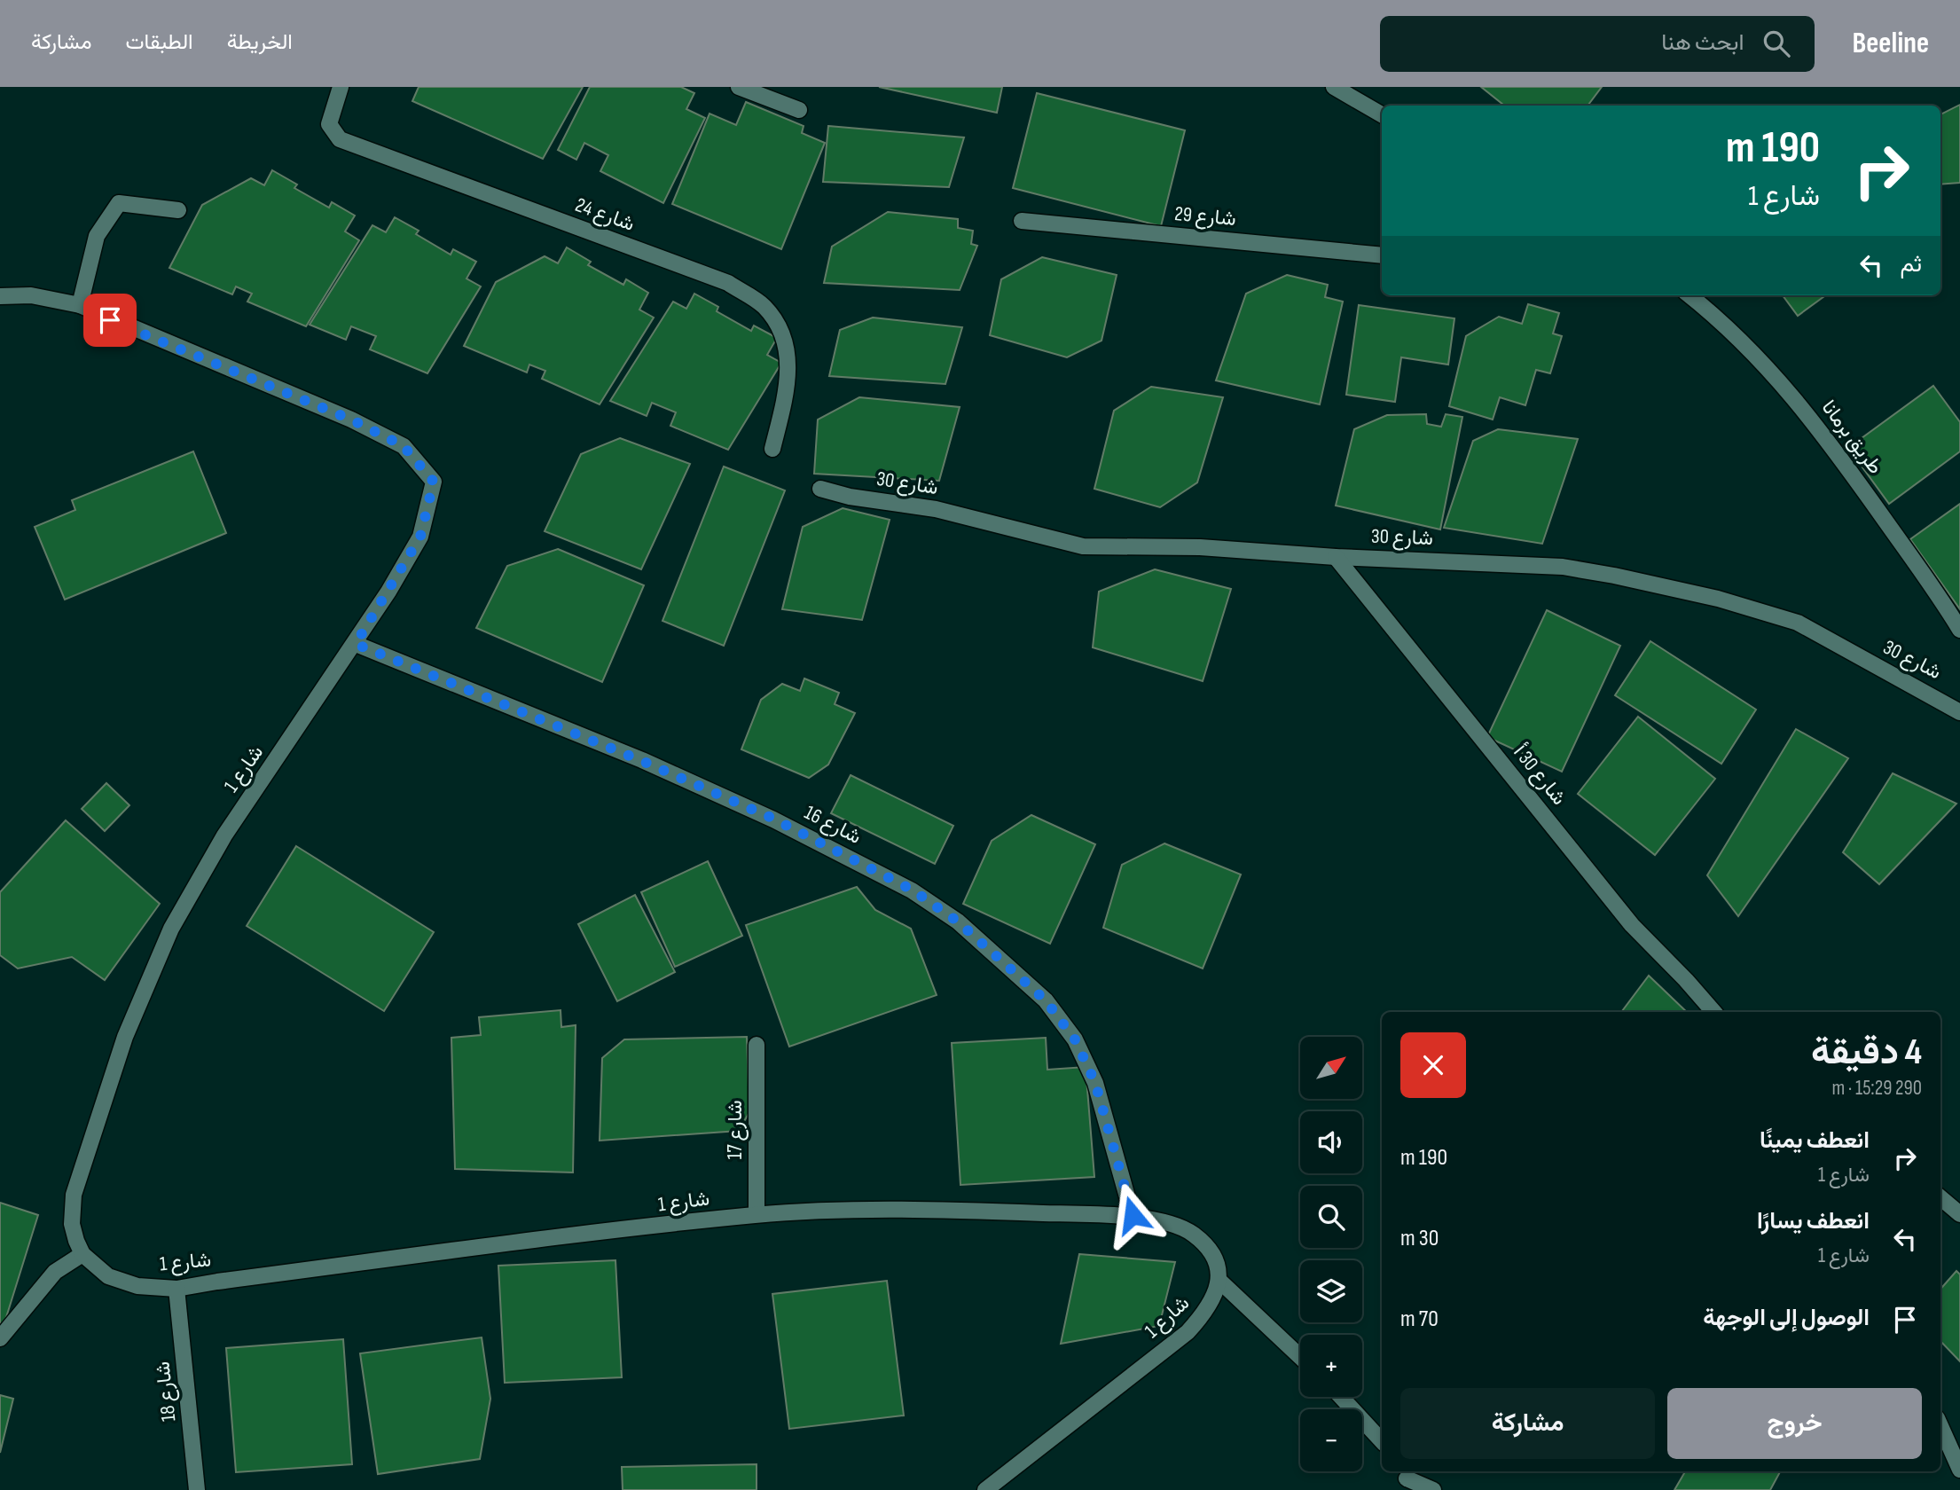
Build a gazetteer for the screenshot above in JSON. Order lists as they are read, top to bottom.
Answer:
{
  "streets": {
    "street": [
      "شارع 24",
      "شارع 29",
      "طريق برمانا",
      "شارع 30",
      "شارع 1",
      "شارع 30 أ",
      "شارع 16",
      "شارع 17",
      "شارع 18"
    ]
  },
  "crossings": [
    ["شارع 30", "شارع 30 أ"],
    ["شارع 1", "شارع 16"],
    ["شارع 1", "شارع 17"],
    ["شارع 1", "شارع 18"]
  ],
  "north": "top right",
  "page": {
    "header": "Beeline",
    "search": "ابحث هنا",
    "nav": ["الخريطة", "الطبقات", "مشاركة"],
    "turn": ["190 m", "شارع 1"],
    "then": "ثم",
    "heading": ["4 دقيقة", "290 m · 15:29"],
    "map_buttons": ["+", "−"],
    "list": [
      {
        "name": "انعطف يمينًا",
        "note": "شارع 1",
        "value": "190 m"
      },
      {
        "name": "انعطف يسارًا",
        "note": "شارع 1",
        "value": "30 m"
      },
      {
        "name": "الوصول إلى الوجهة",
        "value": "70 m"
      }
    ],
    "buttons": ["خروج", "مشاركة"]
  }
}
